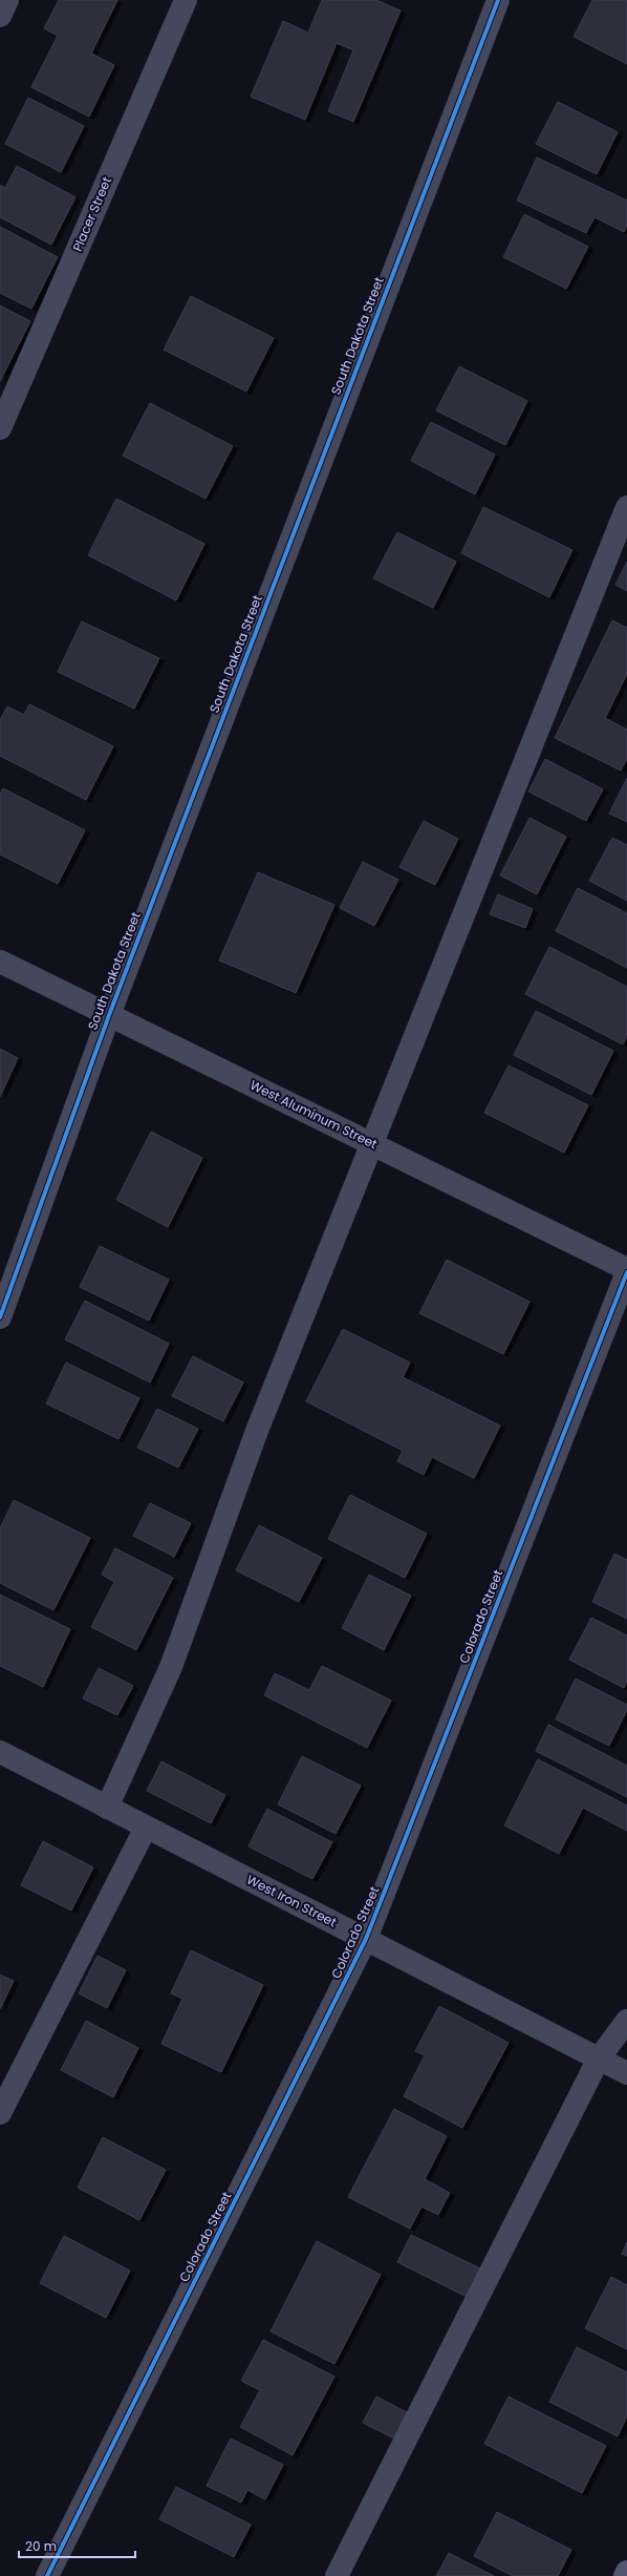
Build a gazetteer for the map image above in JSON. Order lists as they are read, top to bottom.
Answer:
{
  "streets": {
    "street": [
      "Placer Street",
      "South Dakota Street",
      "West Aluminum Street",
      "Colorado Street",
      "West Iron Street"
    ]
  },
  "crossings": [
    ["South Dakota Street", "West Aluminum Street"],
    ["Colorado Street", "West Iron Street"]
  ],
  "scale_bar": "20 m"
}
